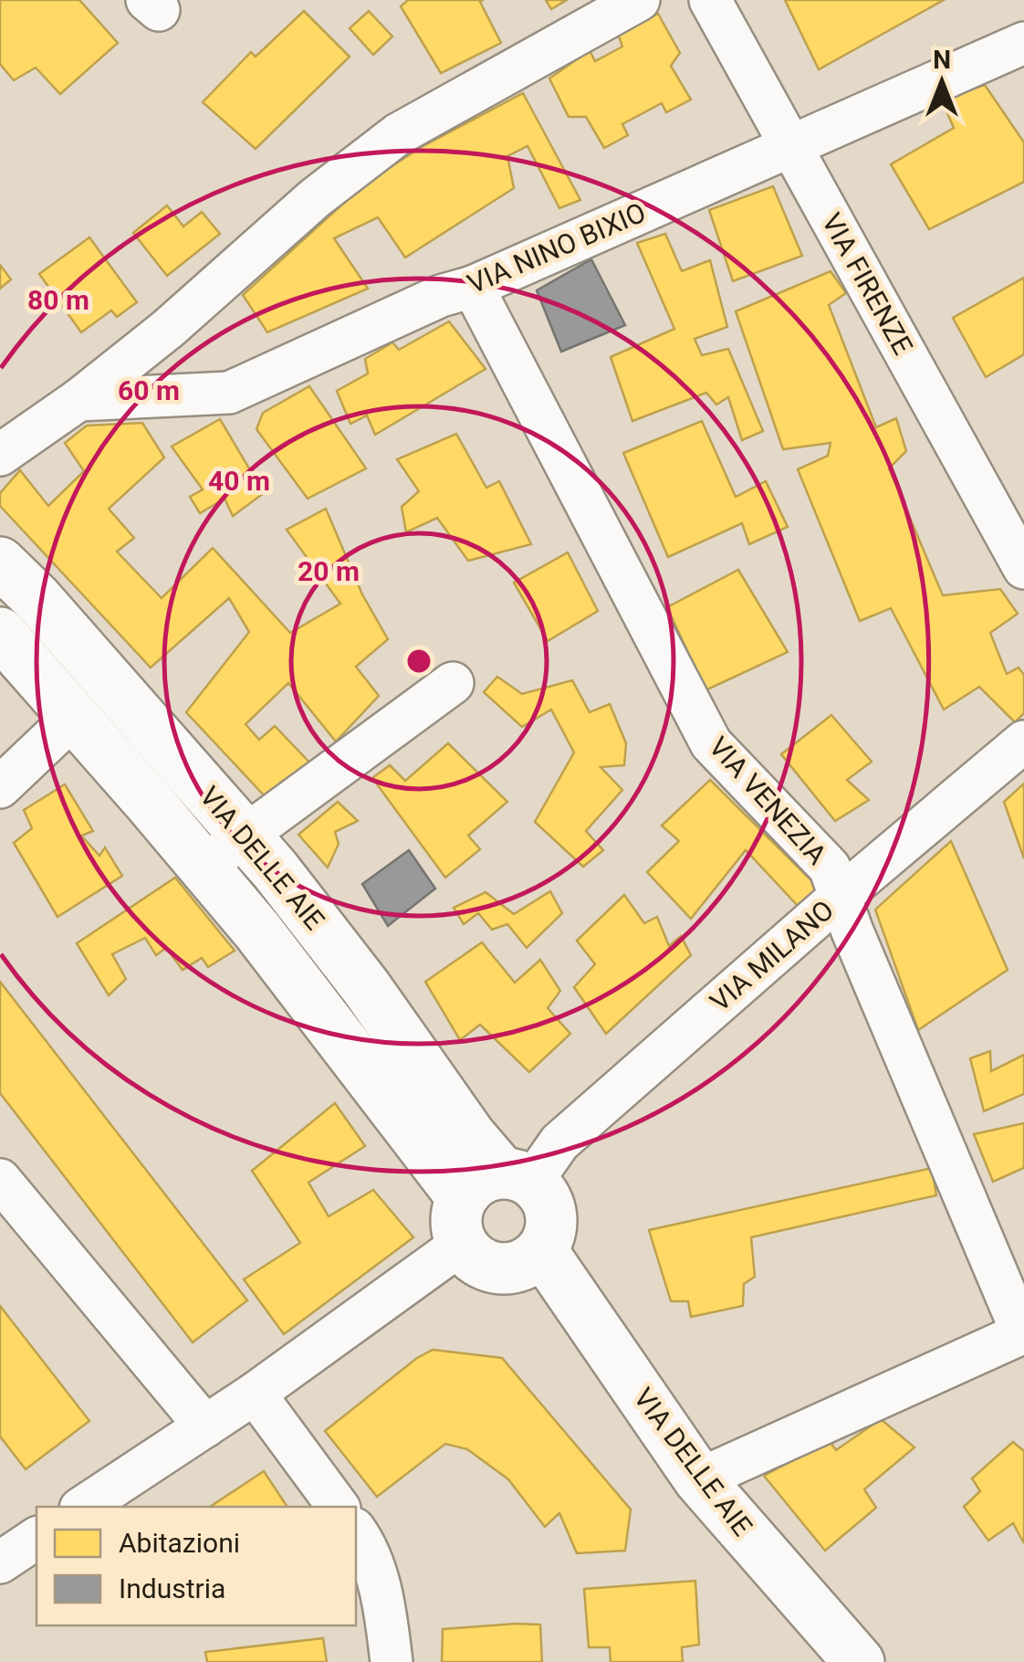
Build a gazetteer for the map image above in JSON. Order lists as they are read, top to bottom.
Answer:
{
  "streets": {
    "street": [
      "VIA NINO BIXIO",
      "VIA FIRENZE",
      "VIA VENEZIA",
      "VIA DELLE AIE",
      "VIA MILANO"
    ]
  },
  "crossings": [
    ["VIA NINO BIXIO", "VIA FIRENZE"],
    ["VIA NINO BIXIO", "VIA VENEZIA"],
    ["VIA VENEZIA", "VIA MILANO"],
    ["VIA DELLE AIE", "VIA MILANO"]
  ],
  "legend": ["Abitazioni", "Industria"],
  "north": "top",
  "rings": [
    "80 m",
    "60 m",
    "40 m",
    "20 m"
  ]
}
